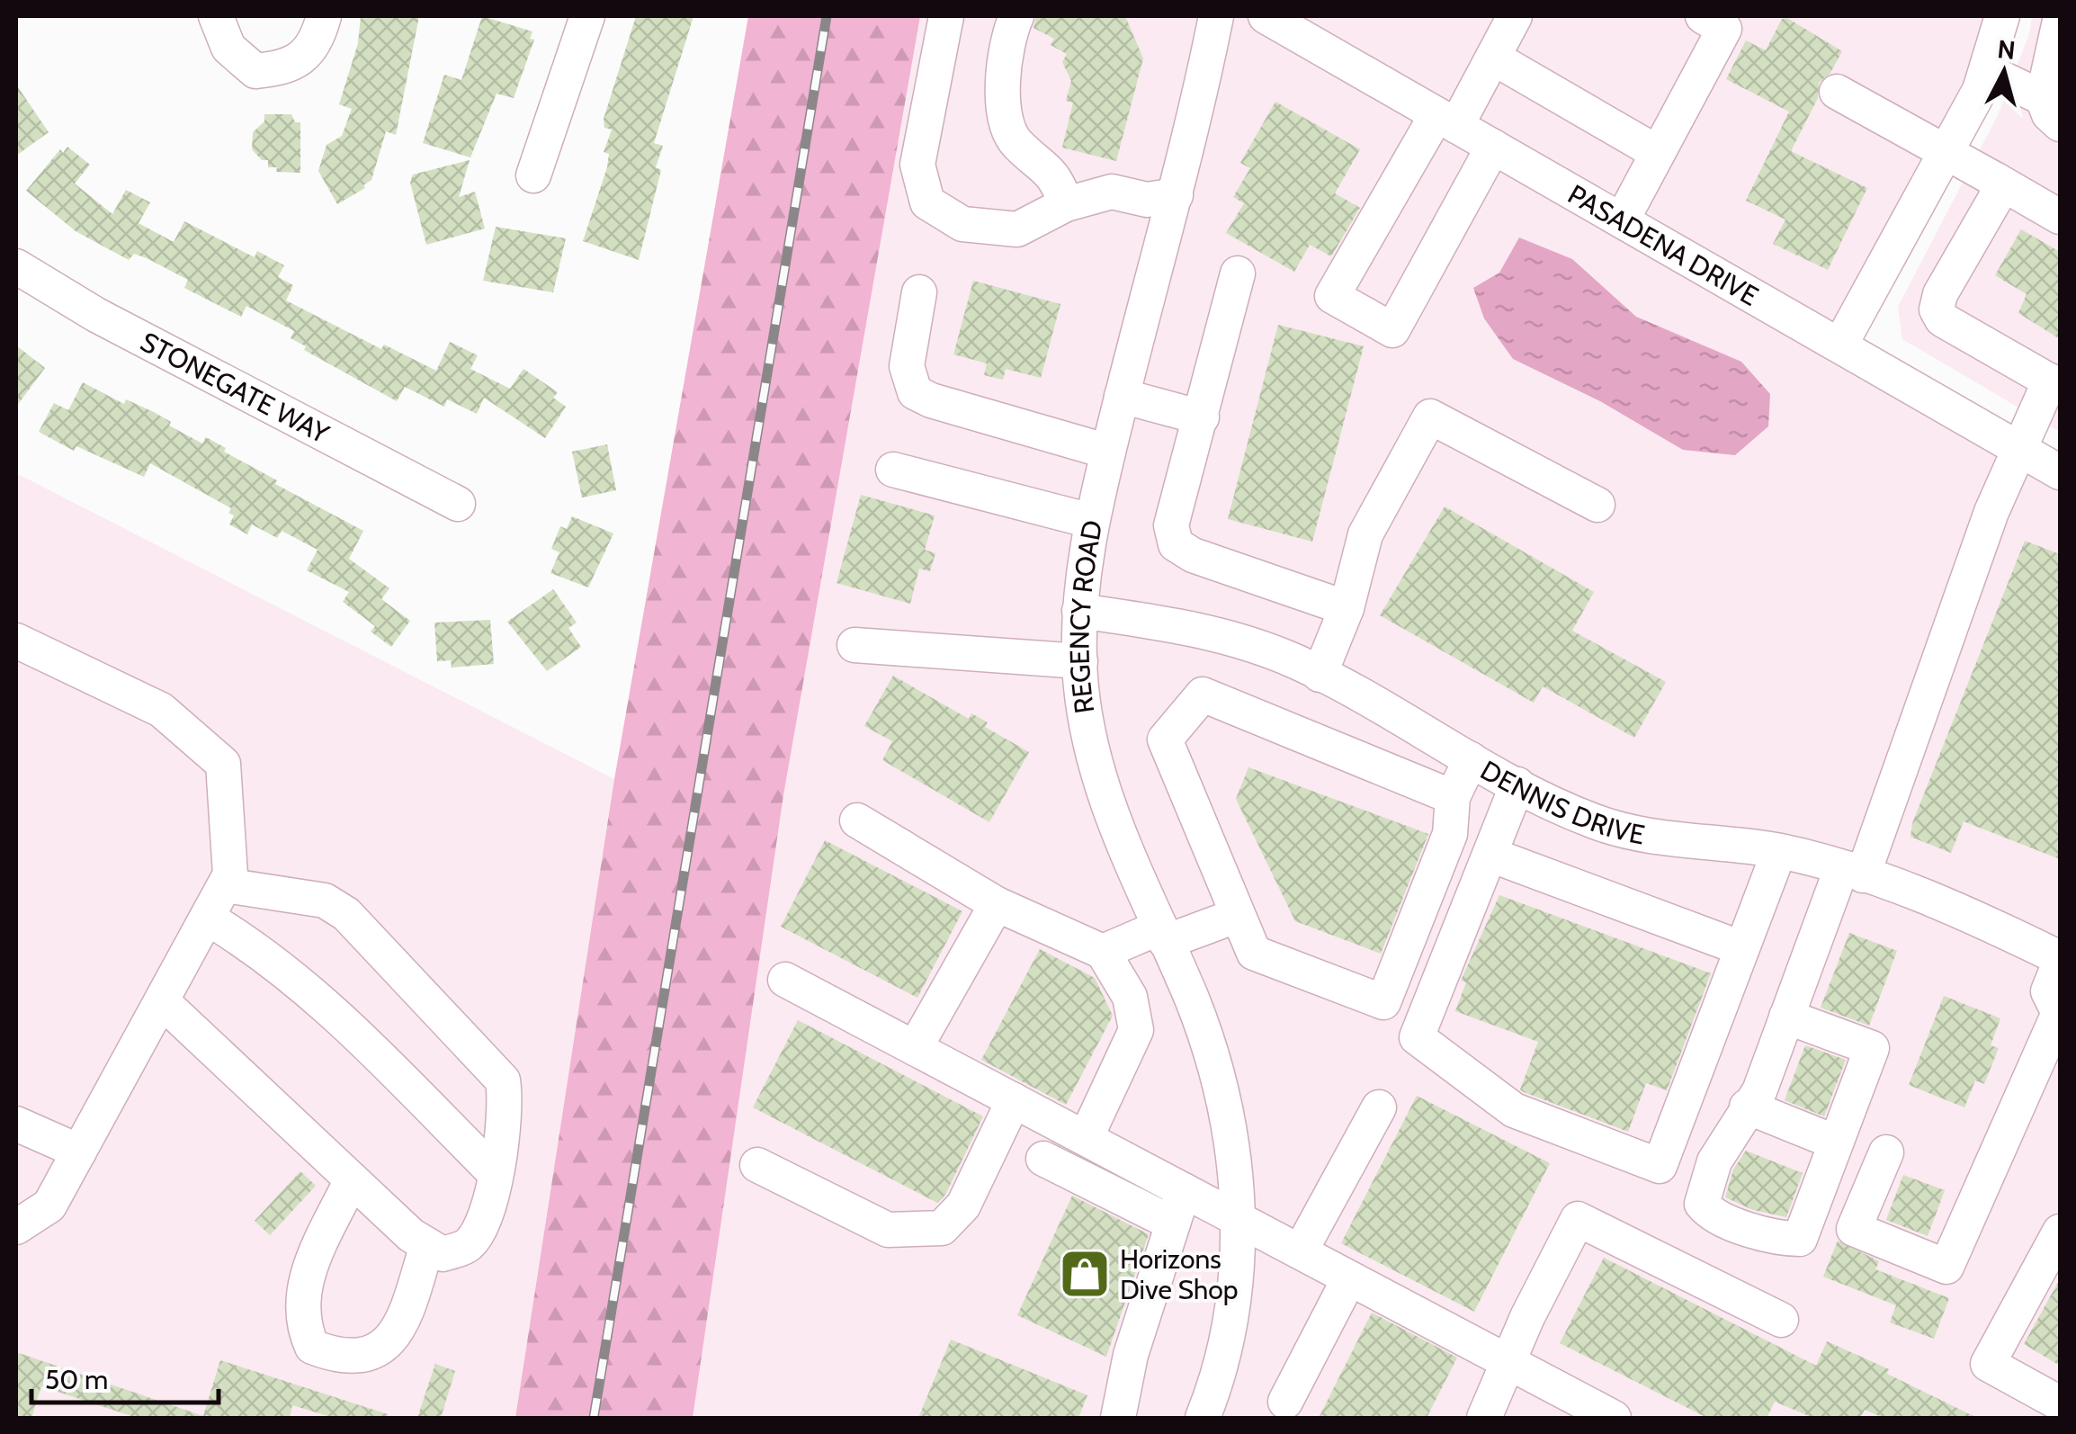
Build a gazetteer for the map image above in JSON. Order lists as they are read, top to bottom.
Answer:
{
  "streets": {
    "street": [
      "PASADENA DRIVE",
      "STONEGATE WAY",
      "REGENCY ROAD",
      "DENNIS DRIVE"
    ]
  },
  "crossings": [
    ["REGENCY ROAD", "DENNIS DRIVE"]
  ],
  "places": {
    "shop": ["Horizons Dive Shop"]
  },
  "scale_bar": "50 m",
  "north": "top"
}
